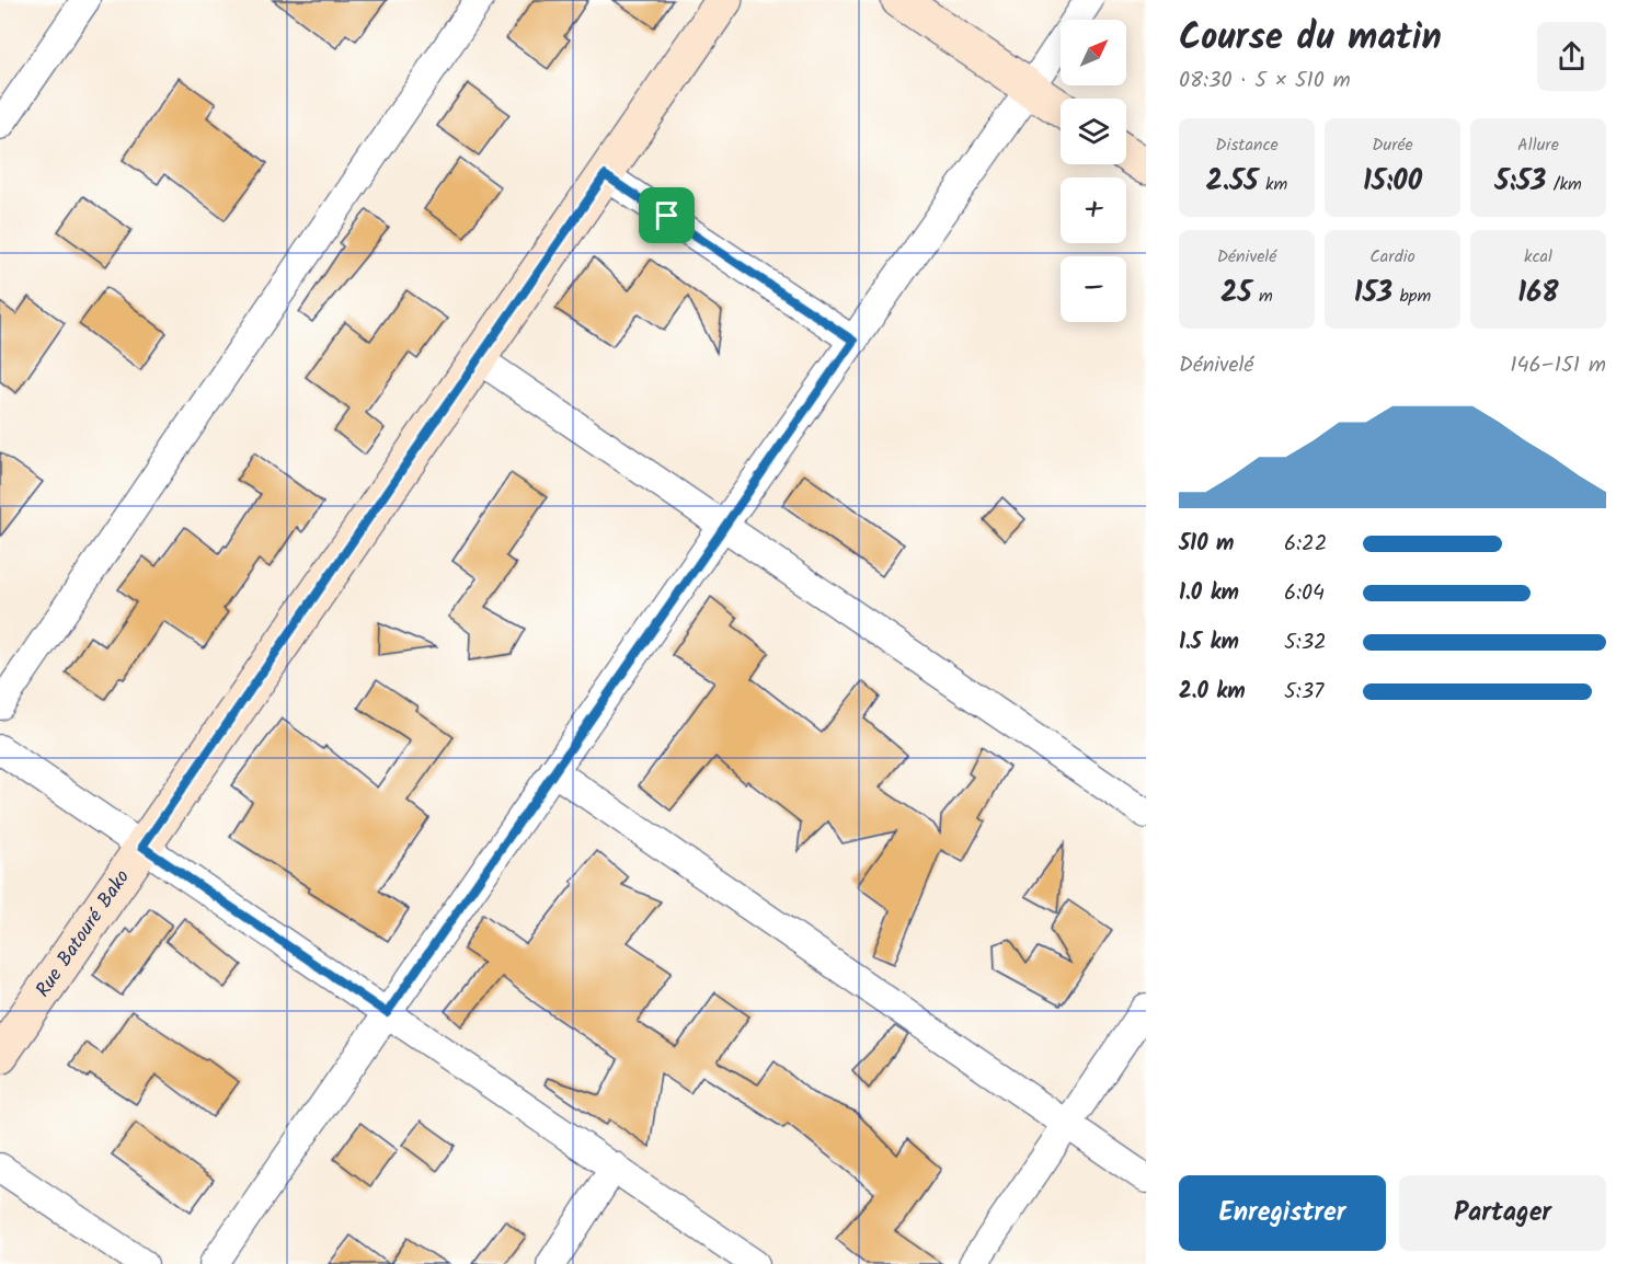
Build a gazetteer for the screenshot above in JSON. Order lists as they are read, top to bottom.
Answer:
{
  "streets": {
    "main road": ["Rue Batouré Bako"]
  },
  "north": "top right",
  "page": {
    "heading": ["Course du matin", "08:30 · 5 × 510 m"],
    "map_buttons": ["+", "−"],
    "stats": [
      ["Distance", "2.55 km"],
      ["Durée", "15:00"],
      ["Allure", "5:53 /km"],
      ["Dénivelé", "25 m"],
      ["Cardio", "153 bpm"],
      ["kcal", "168"]
    ],
    "chart": ["Dénivelé", "146–151 m"],
    "list": [
      {
        "name": "510 m",
        "note": "6:22"
      },
      {
        "name": "1.0 km",
        "note": "6:04"
      },
      {
        "name": "1.5 km",
        "note": "5:32"
      },
      {
        "name": "2.0 km",
        "note": "5:37"
      }
    ],
    "buttons": ["Enregistrer", "Partager"]
  }
}
